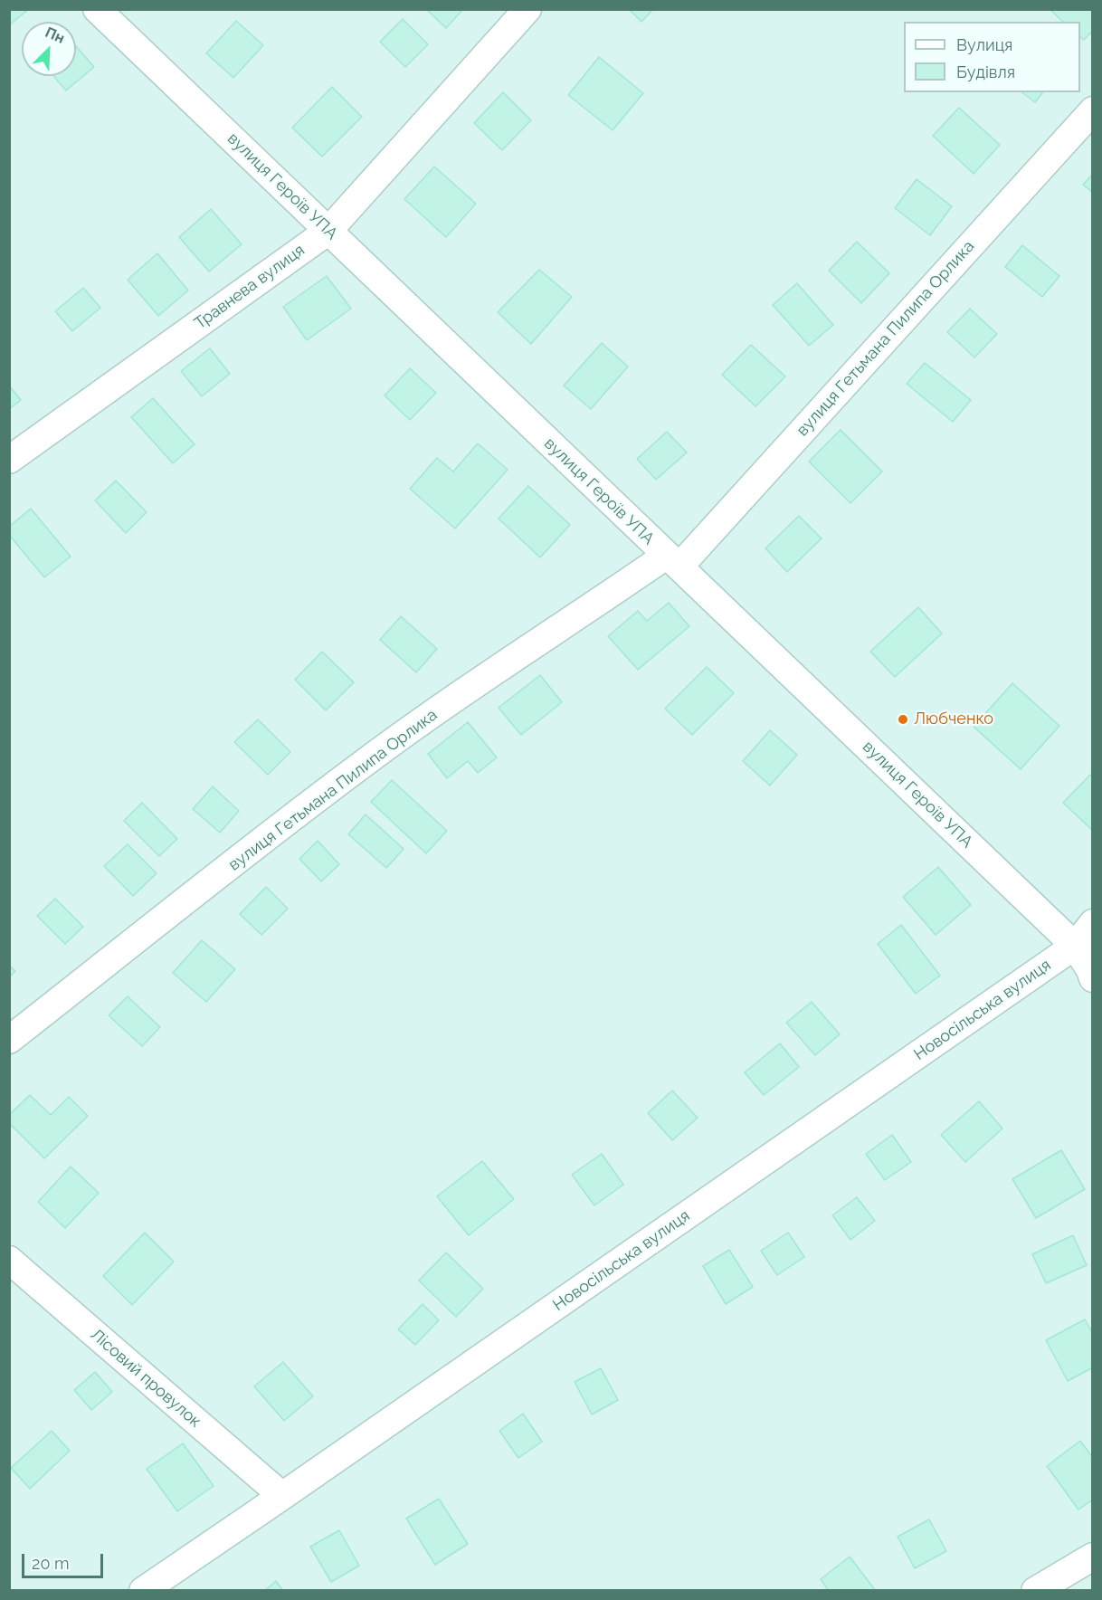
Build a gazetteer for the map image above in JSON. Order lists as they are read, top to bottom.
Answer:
{
  "streets": {
    "street": [
      "вулиця Героїв УПА",
      "Травнева вулиця",
      "вулиця Гетьмана Пилипа Орлика",
      "Новосільська вулиця",
      "Лісовий провулок"
    ]
  },
  "crossings": [
    ["вулиця Героїв УПА", "Травнева вулиця"],
    ["вулиця Героїв УПА", "вулиця Гетьмана Пилипа Орлика"],
    ["вулиця Героїв УПА", "Новосільська вулиця"],
    ["Новосільська вулиця", "Лісовий провулок"]
  ],
  "places": ["Любченко"],
  "legend": ["Вулиця", "Будівля"],
  "scale_bar": "20 m",
  "north": "top right"
}
